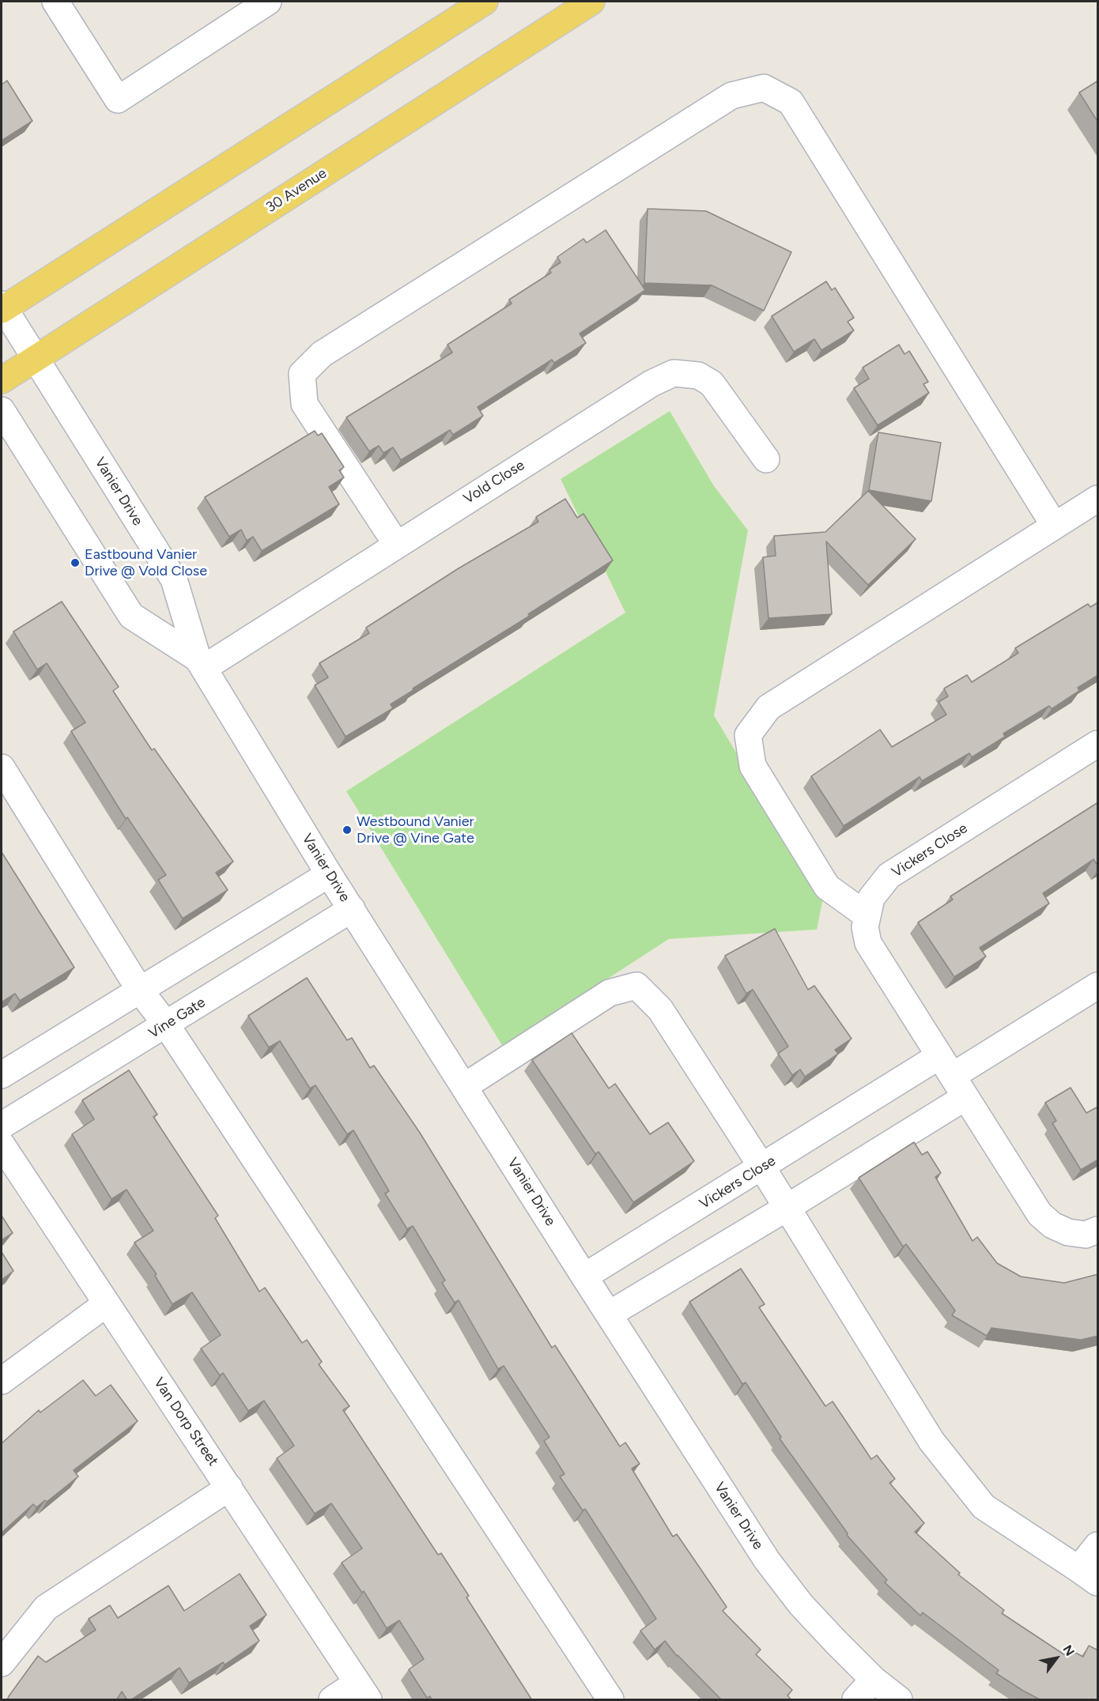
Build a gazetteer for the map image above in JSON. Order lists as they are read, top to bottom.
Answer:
{
  "streets": {
    "main road": ["30 Avenue"],
    "street": [
      "Vold Close",
      "Vanier Drive",
      "Vickers Close",
      "Vine Gate",
      "Van Dorp Street"
    ]
  },
  "crossings": [
    ["30 Avenue", "Vanier Drive"],
    ["Vold Close", "Vanier Drive"],
    ["Vanier Drive", "Vickers Close"],
    ["Vanier Drive", "Vine Gate"]
  ],
  "places": ["Eastbound Vanier Drive @ Vold Close", "Westbound Vanier Drive @ Vine Gate"],
  "north": "top right"
}
